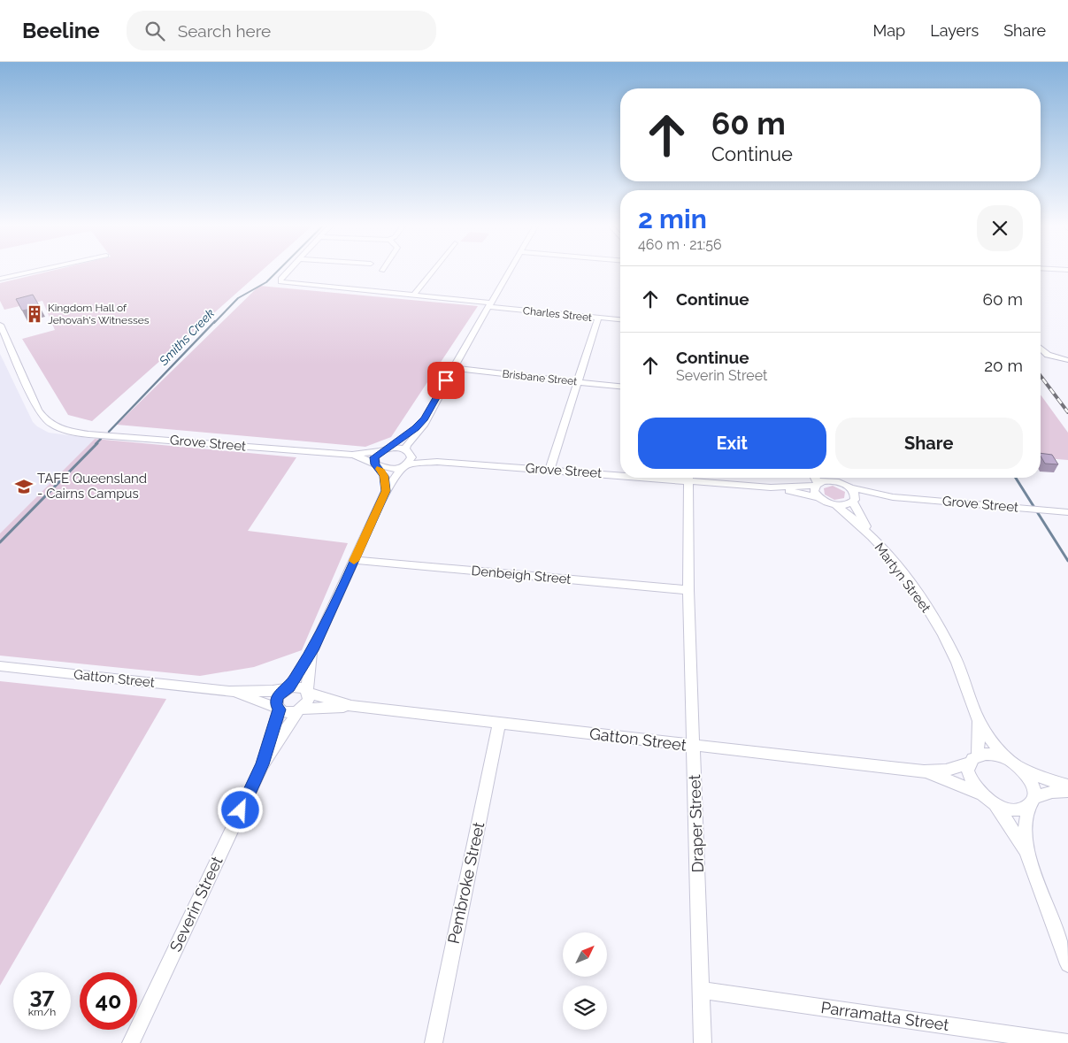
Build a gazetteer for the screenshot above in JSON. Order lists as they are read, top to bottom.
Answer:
{
  "streets": {
    "street": [
      "Charles Street",
      "Brisbane Street",
      "Grove Street",
      "Denbeigh Street",
      "Martyn Street",
      "Gatton Street",
      "Draper Street",
      "Pembroke Street",
      "Severin Street",
      "Parramatta Street"
    ]
  },
  "crossings": [
    ["Grove Street", "Martyn Street"],
    ["Denbeigh Street", "Draper Street"],
    ["Martyn Street", "Gatton Street"],
    ["Gatton Street", "Draper Street"],
    ["Gatton Street", "Pembroke Street"],
    ["Gatton Street", "Severin Street"],
    ["Draper Street", "Parramatta Street"]
  ],
  "water": ["Smiths Creek"],
  "places": {
    "building": ["Kingdom Hall of Jehovah's Witnesses"],
    "school or university": ["TAFE Queensland - Cairns Campus"]
  },
  "north": "top right",
  "page": {
    "header": "Beeline",
    "search": "Search here",
    "nav": ["Map", "Layers", "Share"],
    "turn": ["60 m", "Continue"],
    "heading": ["2 min", "460 m · 21:56"],
    "list": [
      {
        "name": "Continue",
        "value": "60 m"
      },
      {
        "name": "Continue",
        "note": "Severin Street",
        "value": "20 m"
      }
    ],
    "buttons": ["Exit", "Share"],
    "speed": "37 km/h",
    "limit": "40"
  }
}
